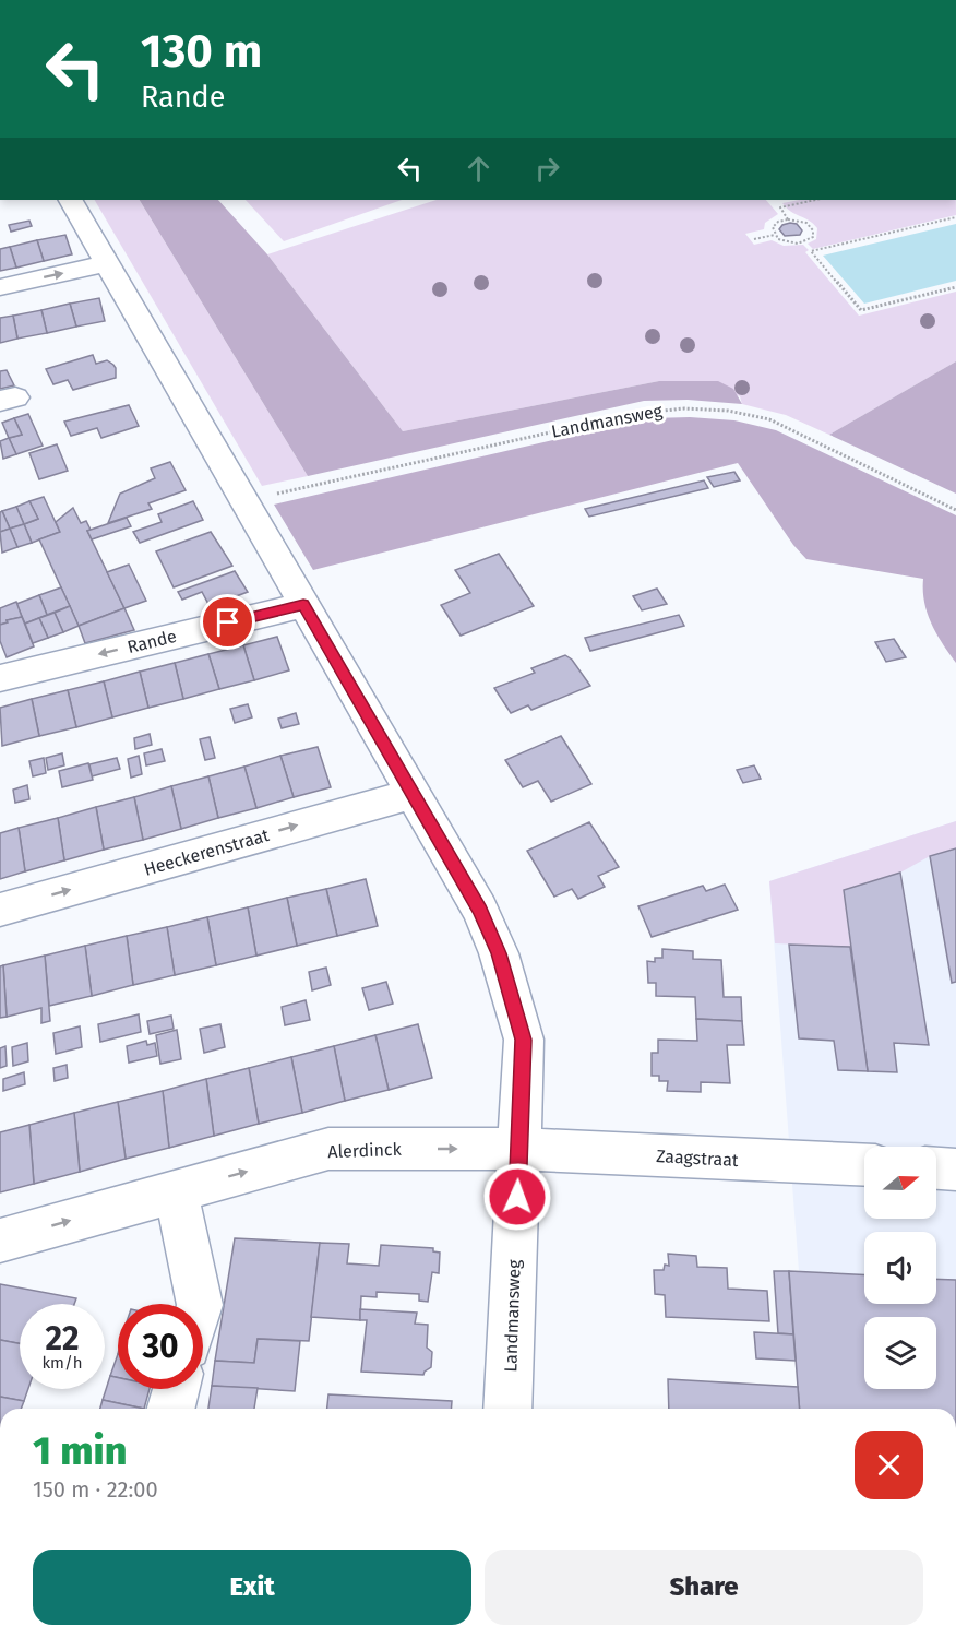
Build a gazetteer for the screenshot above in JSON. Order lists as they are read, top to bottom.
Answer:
{
  "streets": {
    "street": [
      "Landmansweg",
      "Rande",
      "Heeckerenstraat",
      "Alerdinck",
      "Zaagstraat"
    ]
  },
  "crossings": [
    ["Landmansweg", "Rande"],
    ["Landmansweg", "Heeckerenstraat"],
    ["Landmansweg", "Alerdinck"],
    ["Landmansweg", "Zaagstraat"],
    ["Alerdinck", "Zaagstraat"]
  ],
  "one_way": ["Rande", "Heeckerenstraat", "Alerdinck"],
  "north": "right",
  "page": {
    "turn": ["130 m", "Rande"],
    "speed": "22 km/h",
    "limit": "30",
    "heading": ["1 min", "150 m · 22:00"],
    "buttons": ["Exit", "Share"]
  }
}
